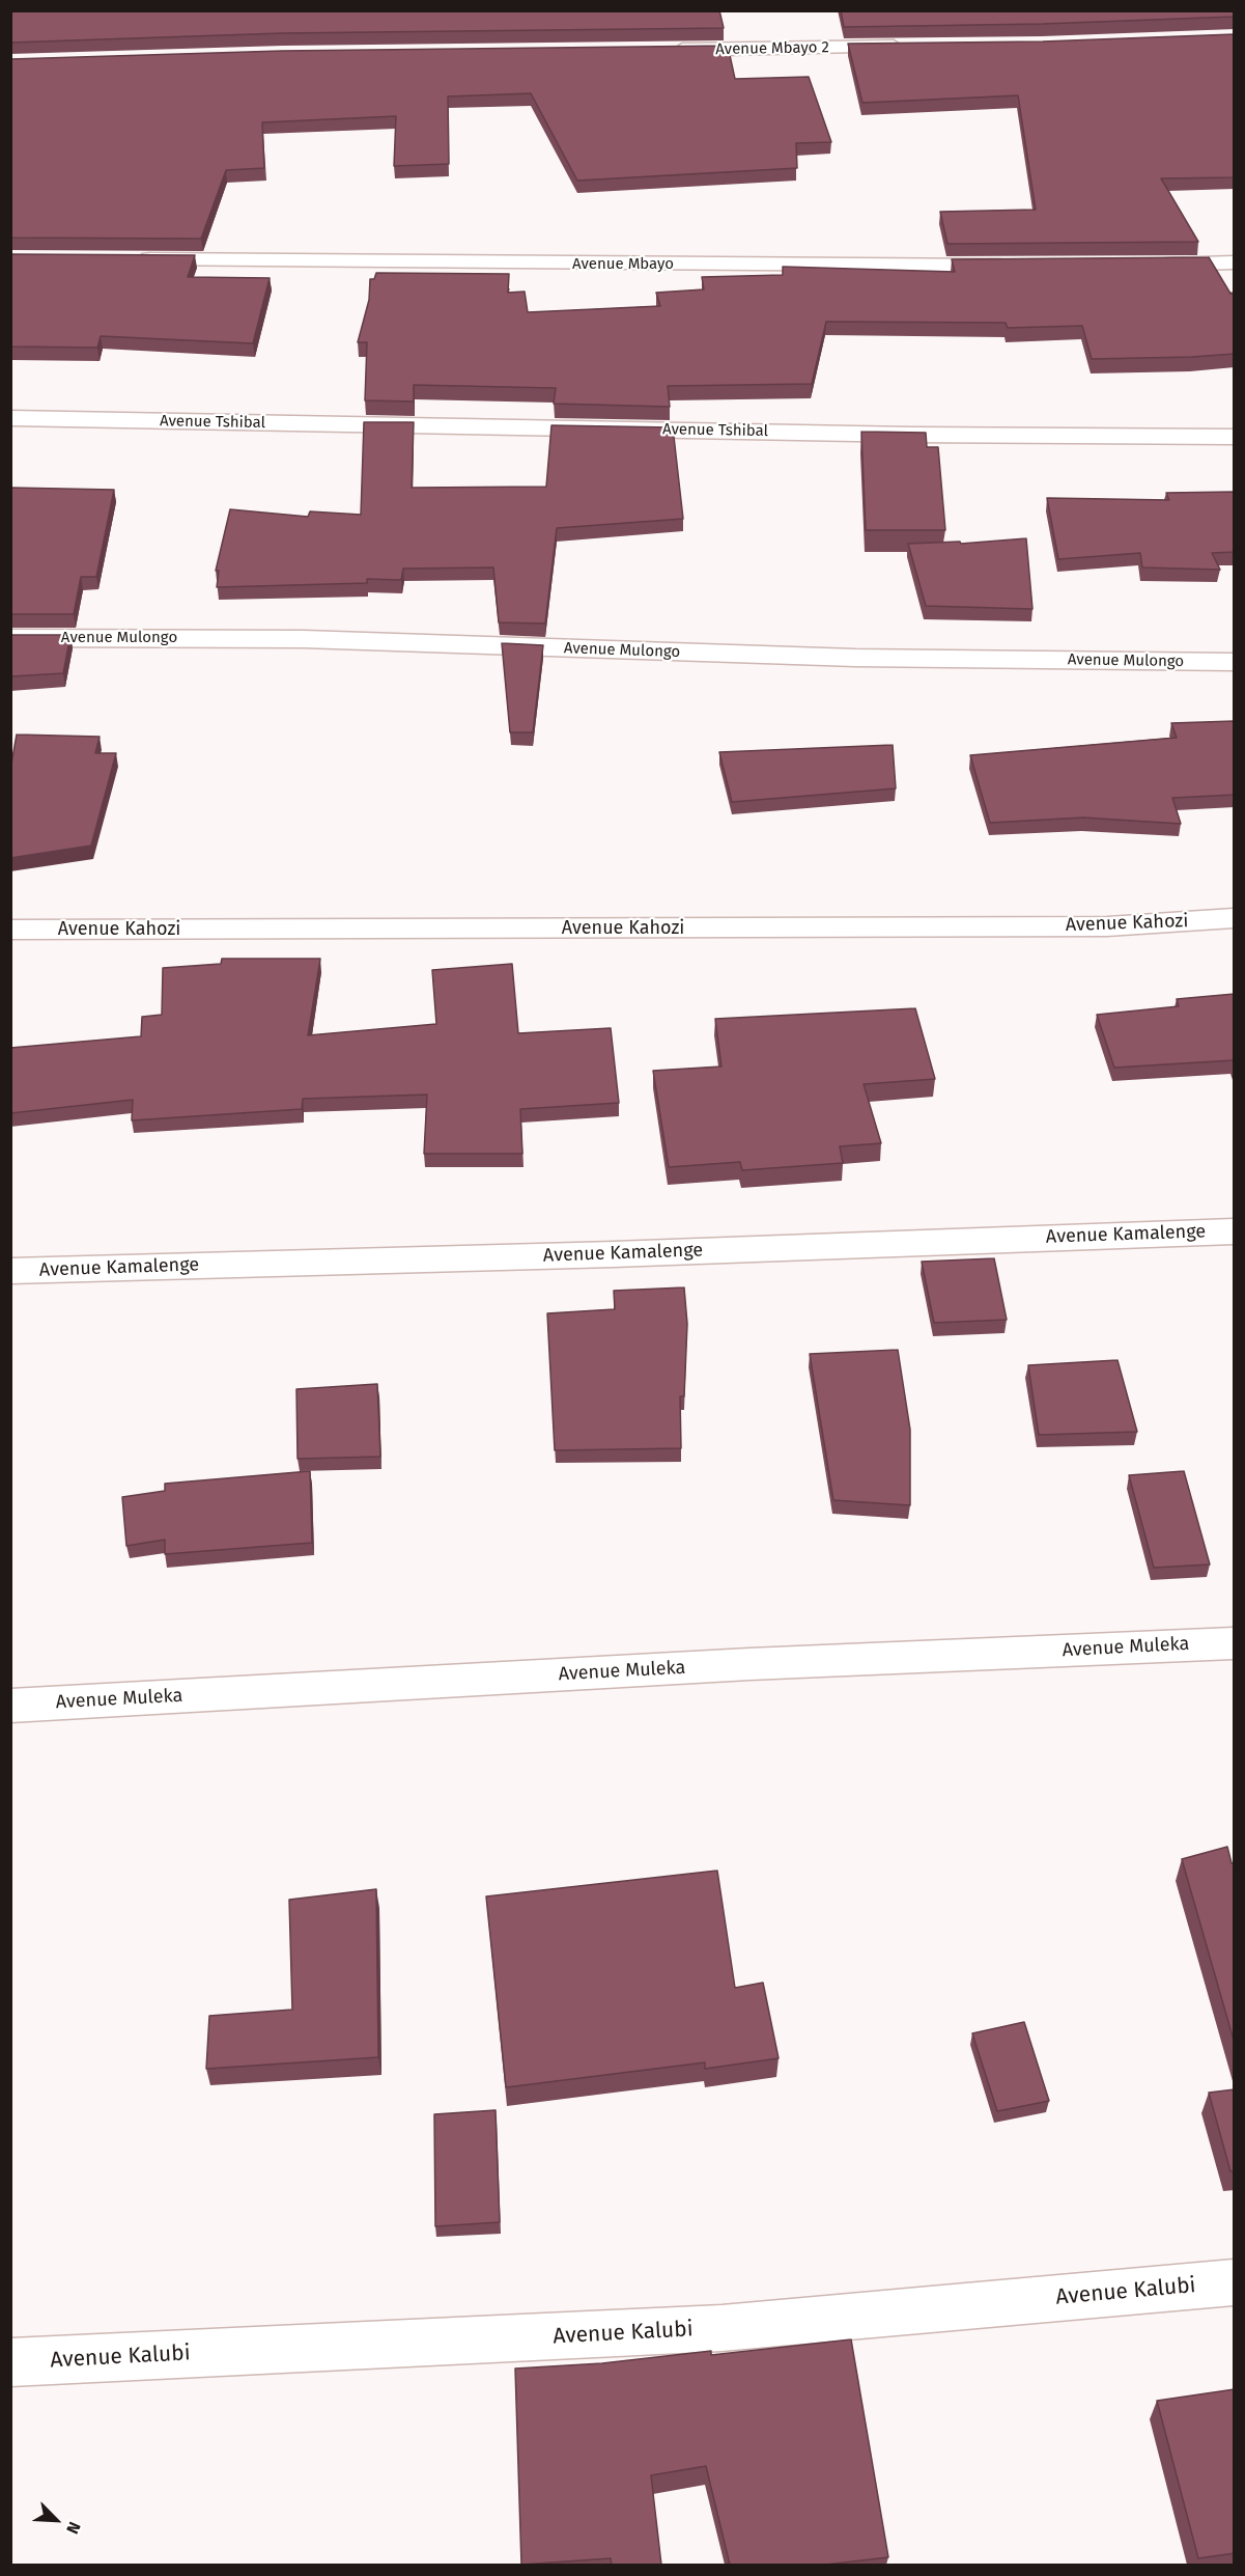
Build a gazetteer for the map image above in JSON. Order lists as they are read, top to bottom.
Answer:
{
  "streets": {
    "street": [
      "Avenue Mbayo 2",
      "Avenue Mbayo",
      "Avenue Tshibal",
      "Avenue Mulongo",
      "Avenue Kahozi",
      "Avenue Kamalenge",
      "Avenue Muleka",
      "Avenue Kalubi"
    ]
  },
  "north": "bottom right"
}
